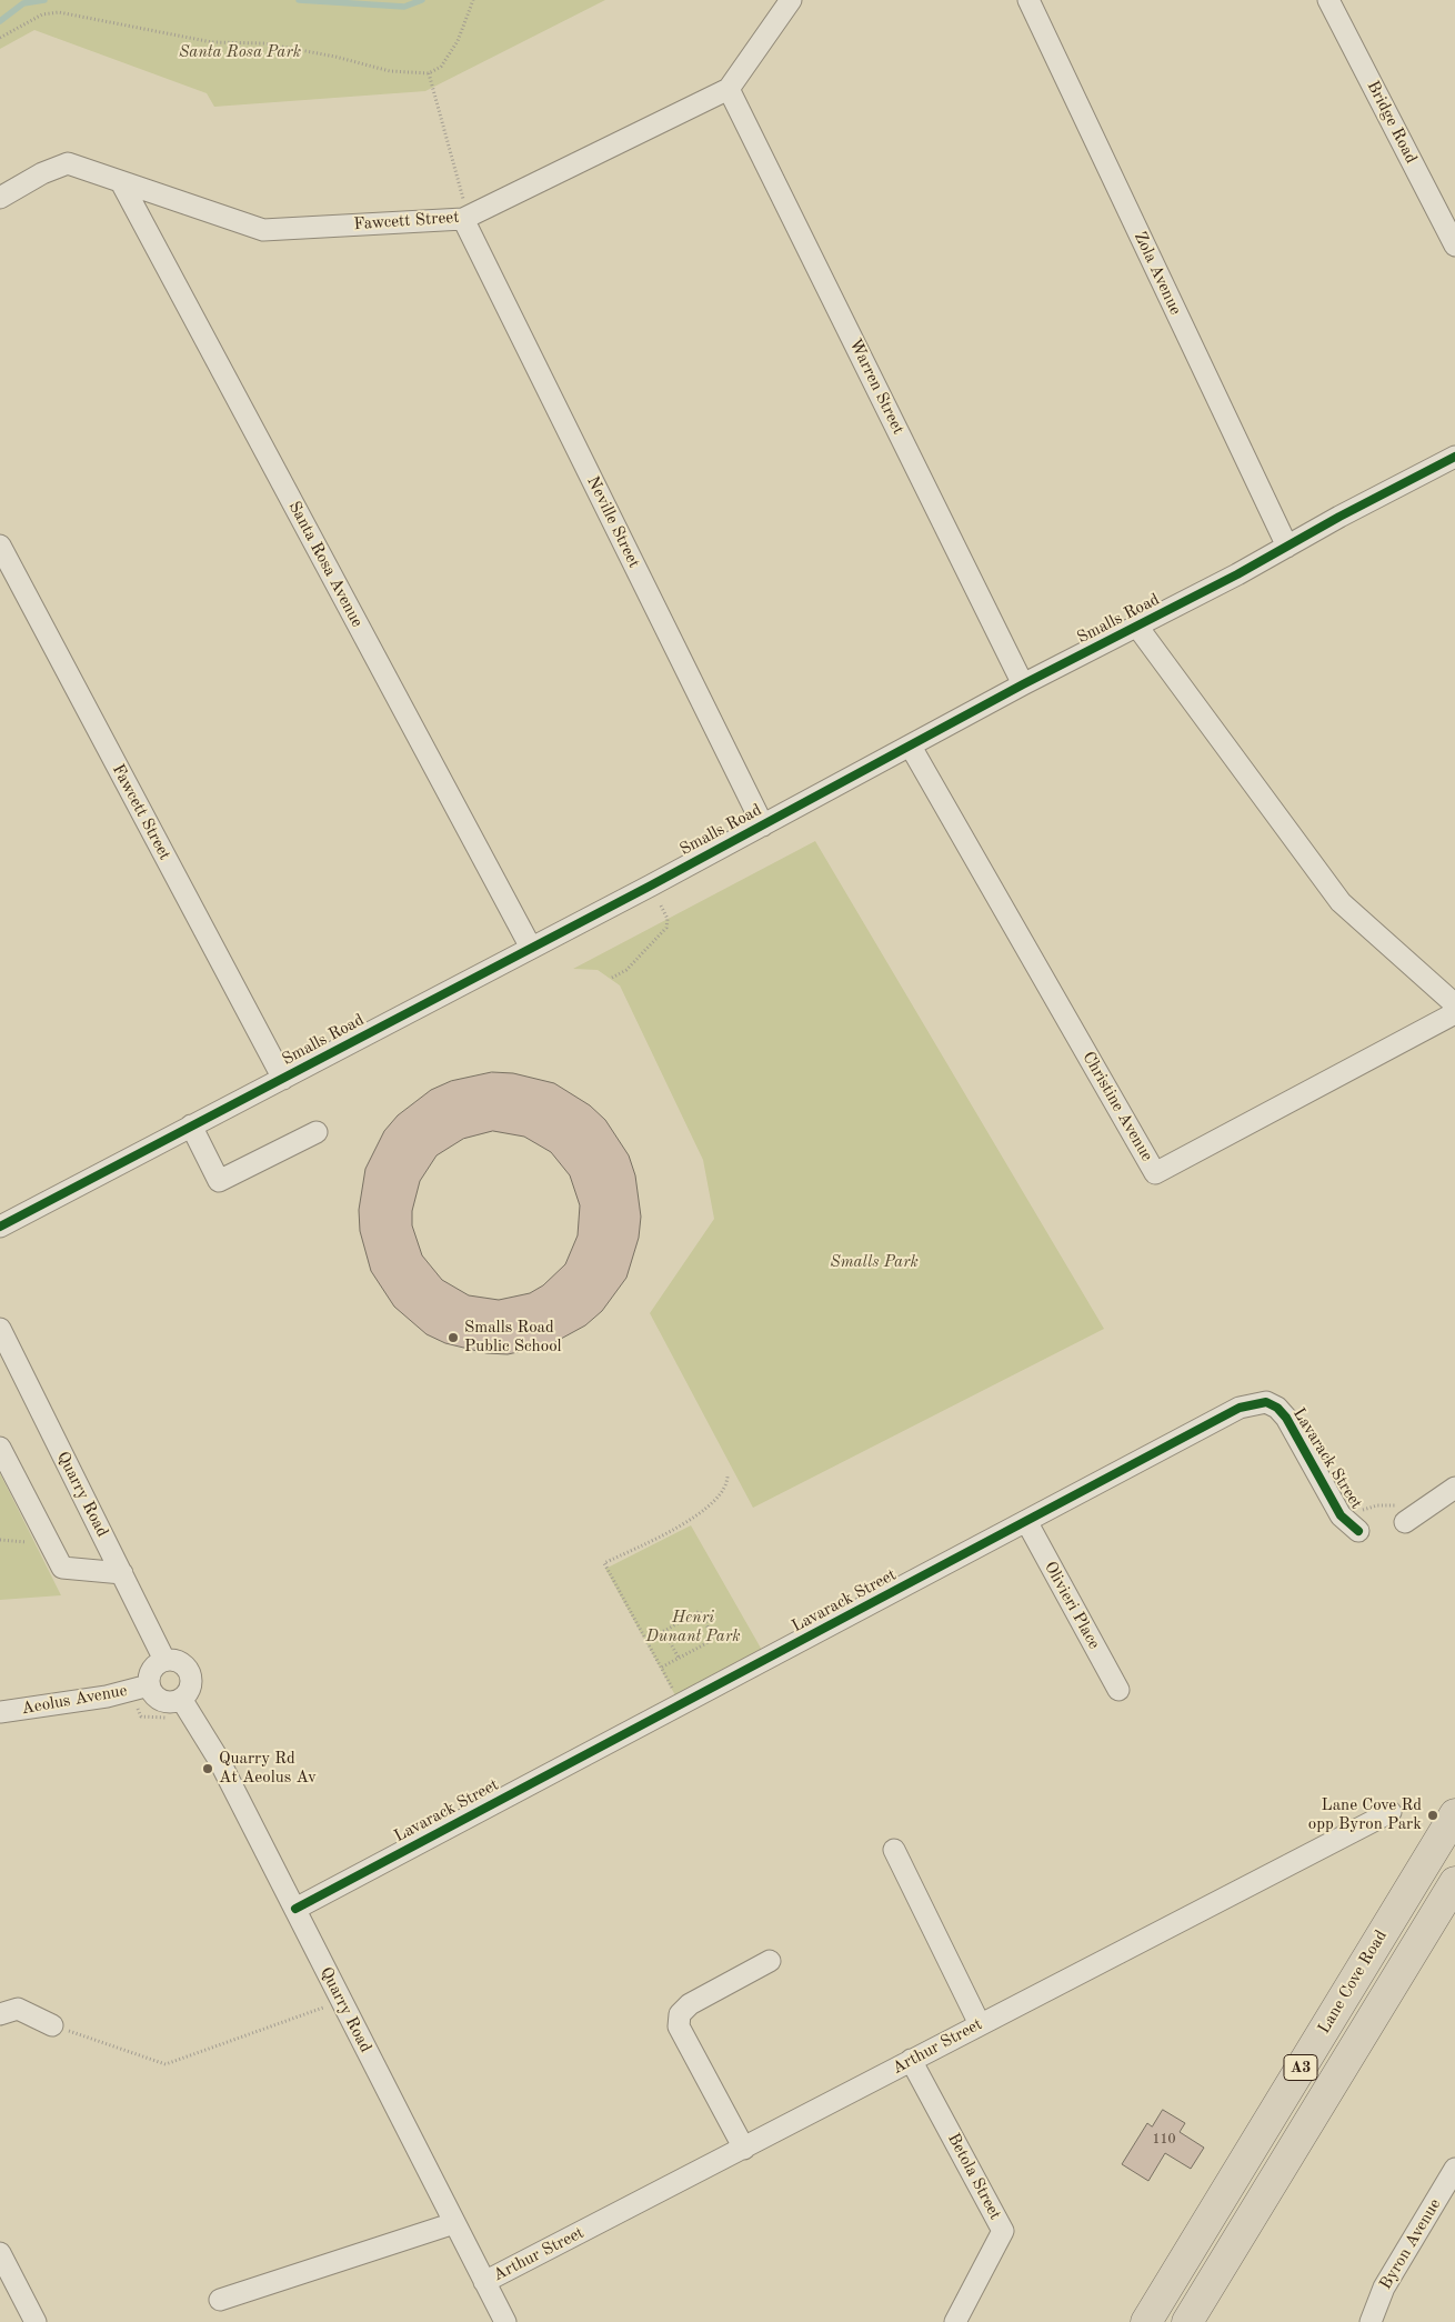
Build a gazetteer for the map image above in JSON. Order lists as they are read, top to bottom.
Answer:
{
  "streets": {
    "highway": ["Lane Cove Road", "A3"],
    "street": [
      "Bridge Road",
      "Fawcett Street",
      "Zola Avenue",
      "Warren Street",
      "Neville Street",
      "Santa Rosa Avenue",
      "Smalls Road",
      "Christine Avenue",
      "Lavarack Street",
      "Quarry Road",
      "Olivieri Place",
      "Aeolus Avenue",
      "Arthur Street",
      "Betola Street",
      "Byron Avenue"
    ]
  },
  "crossings": [
    ["Fawcett Street", "Warren Street"],
    ["Fawcett Street", "Neville Street"],
    ["Fawcett Street", "Santa Rosa Avenue"],
    ["Fawcett Street", "Smalls Road"],
    ["Zola Avenue", "Smalls Road"],
    ["Warren Street", "Smalls Road"],
    ["Neville Street", "Smalls Road"],
    ["Santa Rosa Avenue", "Smalls Road"],
    ["Smalls Road", "Christine Avenue"],
    ["Lavarack Street", "Quarry Road"],
    ["Lavarack Street", "Olivieri Place"],
    ["Quarry Road", "Aeolus Avenue"],
    ["Quarry Road", "Arthur Street"],
    ["Arthur Street", "Betola Street"]
  ],
  "parks": ["Santa Rosa Park", "Smalls Park", "Henri Dunant Park"],
  "places": ["Smalls Road Public School", "Quarry Rd At Aeolus Av", "Lane Cove Rd opp Byron Park"],
  "house_numbers": ["110"]
}
